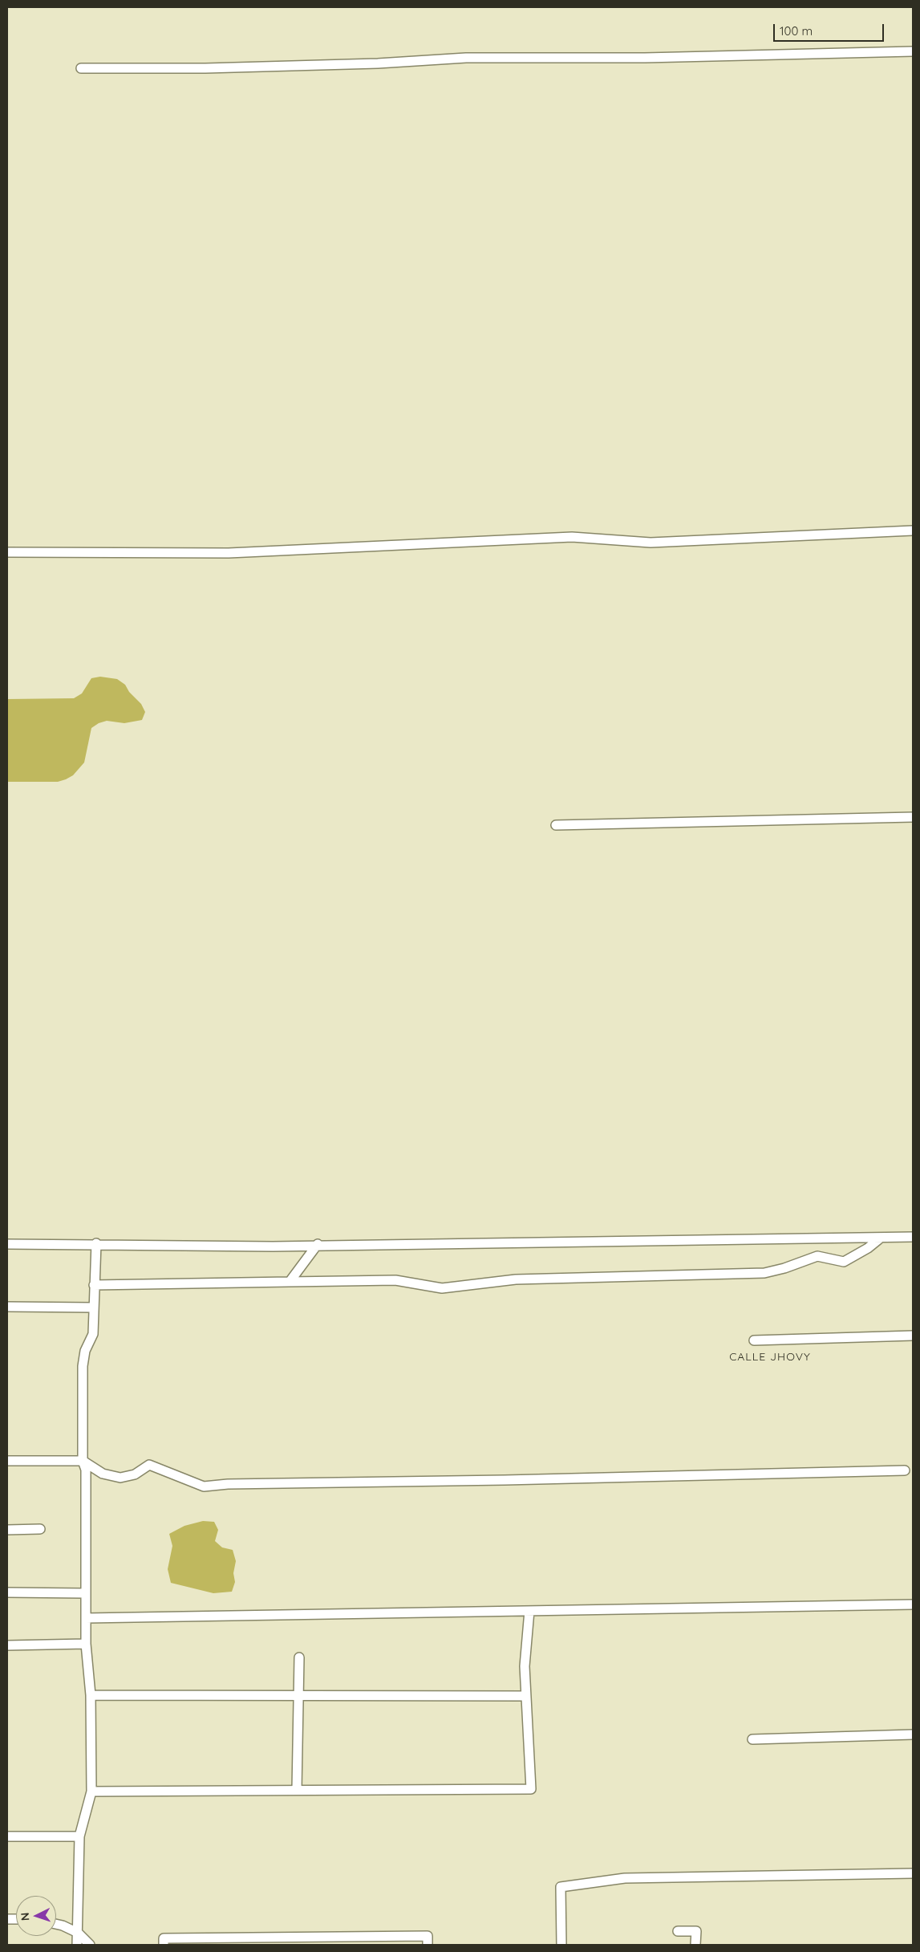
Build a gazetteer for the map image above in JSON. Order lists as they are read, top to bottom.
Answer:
{
  "districts": ["CALLE JHOVY"],
  "scale_bar": "100 m",
  "north": "left"
}
